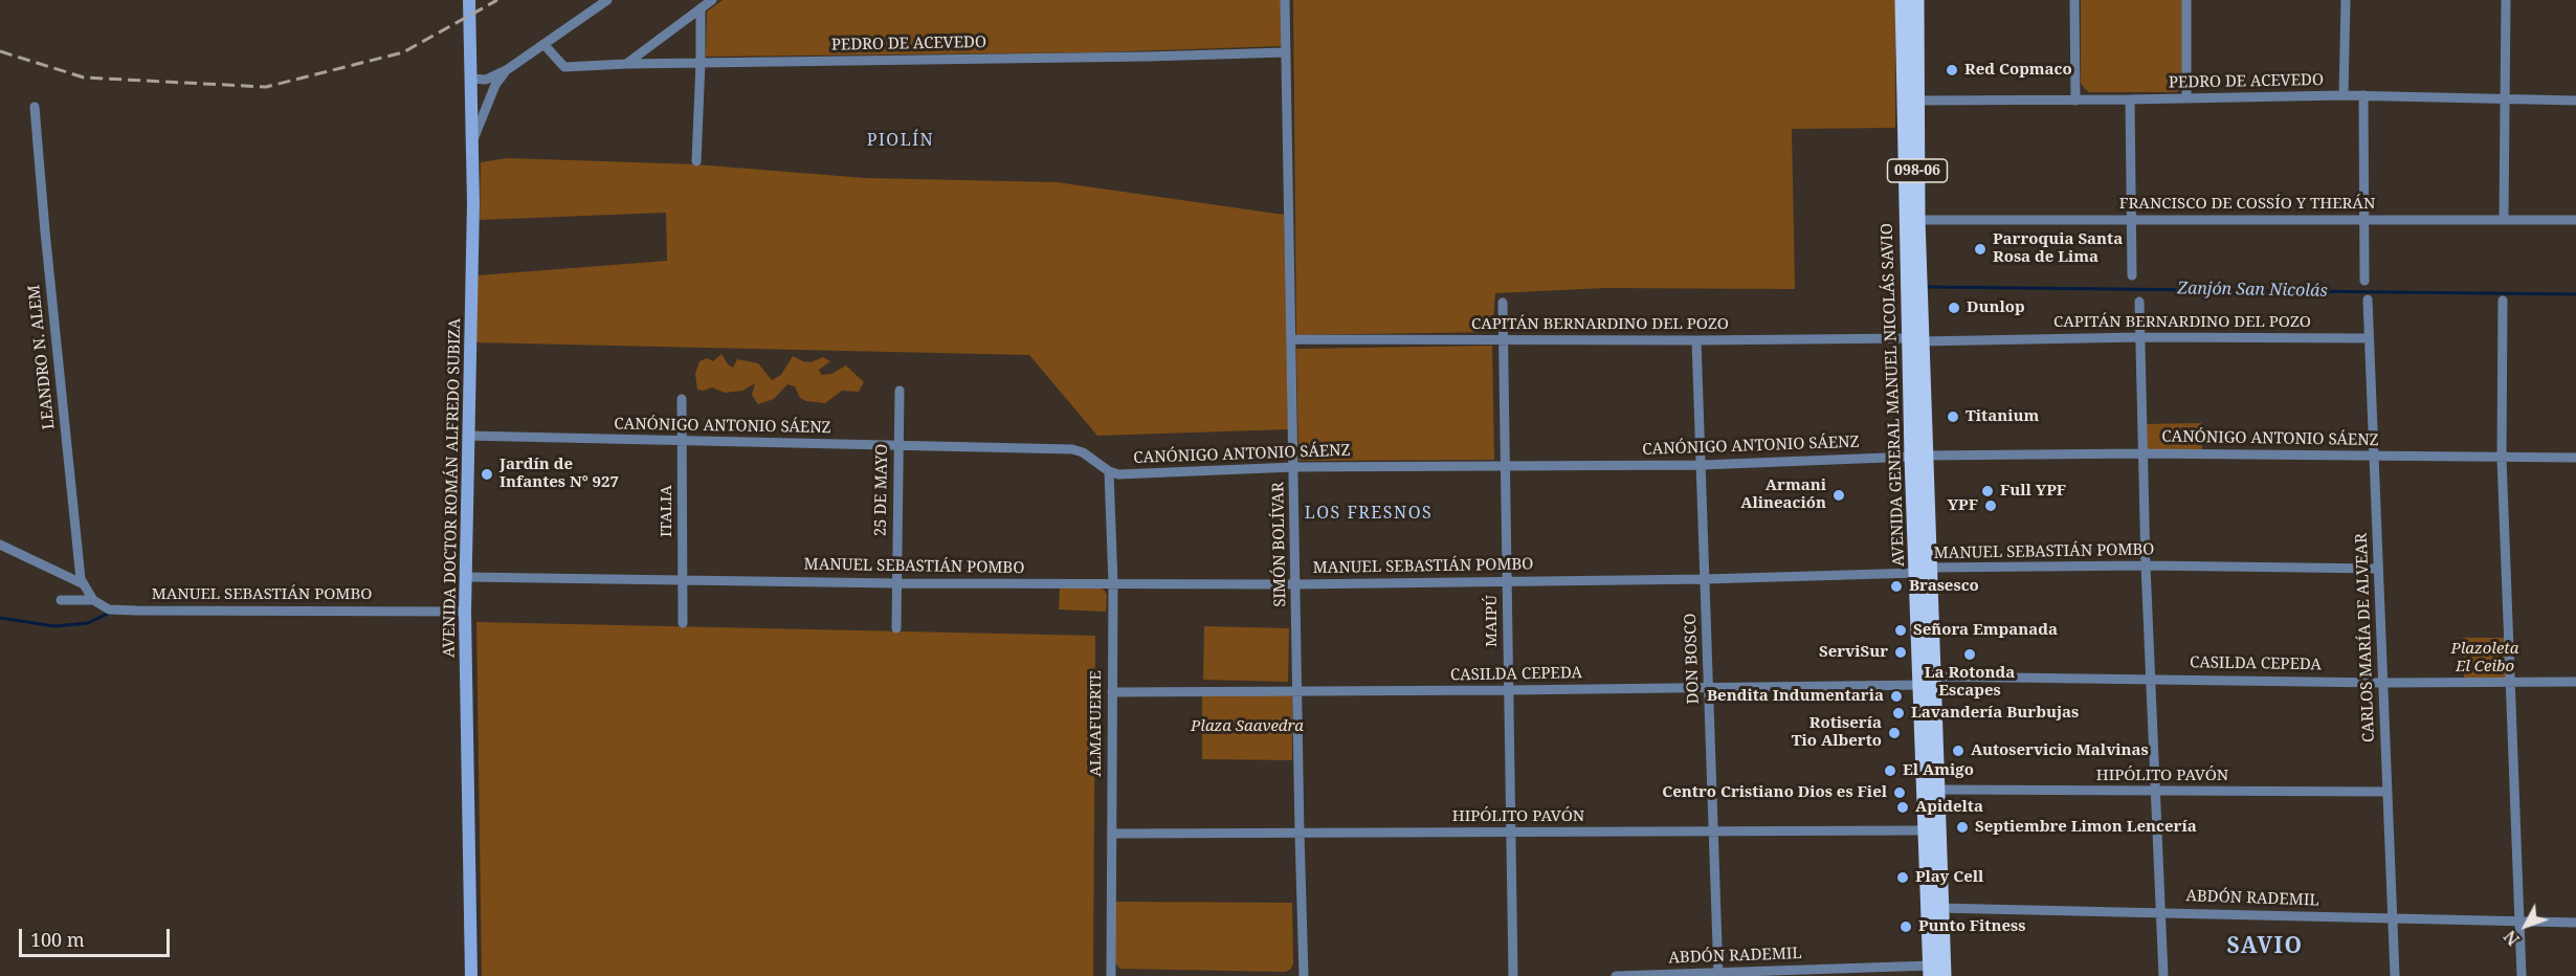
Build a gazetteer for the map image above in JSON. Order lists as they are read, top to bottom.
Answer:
{
  "streets": {
    "main road": ["098-06", "AVENIDA GENERAL MANUEL NICOLÁS SAVIO", "AVENIDA DOCTOR ROMÁN ALFREDO SUBIZA"],
    "street": [
      "PEDRO DE ACEVEDO",
      "FRANCISCO DE COSSÍO Y THERÁN",
      "CAPITÁN BERNARDINO DEL POZO",
      "LEANDRO N. ALEM",
      "CANÓNIGO ANTONIO SÁENZ",
      "25 DE MAYO",
      "ITALIA",
      "SIMÓN BOLÍVAR",
      "MANUEL SEBASTIÁN POMBO",
      "MAIPÚ",
      "CARLOS MARÍA DE ALVEAR",
      "DON BOSCO",
      "CASILDA CEPEDA",
      "ALMAFUERTE",
      "HIPÓLITO PAVÓN",
      "ABDÓN RADEMIL"
    ]
  },
  "crossings": [
    ["PEDRO DE ACEVEDO", "AVENIDA GENERAL MANUEL NICOLÁS SAVIO"],
    ["PEDRO DE ACEVEDO", "SIMÓN BOLÍVAR"],
    ["FRANCISCO DE COSSÍO Y THERÁN", "AVENIDA GENERAL MANUEL NICOLÁS SAVIO"],
    ["CAPITÁN BERNARDINO DEL POZO", "AVENIDA GENERAL MANUEL NICOLÁS SAVIO"],
    ["CAPITÁN BERNARDINO DEL POZO", "SIMÓN BOLÍVAR"],
    ["CAPITÁN BERNARDINO DEL POZO", "MAIPÚ"],
    ["CAPITÁN BERNARDINO DEL POZO", "CARLOS MARÍA DE ALVEAR"],
    ["CAPITÁN BERNARDINO DEL POZO", "DON BOSCO"],
    ["LEANDRO N. ALEM", "MANUEL SEBASTIÁN POMBO"],
    ["AVENIDA GENERAL MANUEL NICOLÁS SAVIO", "CANÓNIGO ANTONIO SÁENZ"],
    ["AVENIDA GENERAL MANUEL NICOLÁS SAVIO", "MANUEL SEBASTIÁN POMBO"],
    ["AVENIDA GENERAL MANUEL NICOLÁS SAVIO", "CASILDA CEPEDA"],
    ["AVENIDA GENERAL MANUEL NICOLÁS SAVIO", "HIPÓLITO PAVÓN"],
    ["AVENIDA GENERAL MANUEL NICOLÁS SAVIO", "ABDÓN RADEMIL"],
    ["CANÓNIGO ANTONIO SÁENZ", "AVENIDA DOCTOR ROMÁN ALFREDO SUBIZA"],
    ["CANÓNIGO ANTONIO SÁENZ", "25 DE MAYO"],
    ["CANÓNIGO ANTONIO SÁENZ", "ITALIA"],
    ["CANÓNIGO ANTONIO SÁENZ", "SIMÓN BOLÍVAR"],
    ["CANÓNIGO ANTONIO SÁENZ", "MAIPÚ"],
    ["CANÓNIGO ANTONIO SÁENZ", "CARLOS MARÍA DE ALVEAR"],
    ["CANÓNIGO ANTONIO SÁENZ", "DON BOSCO"],
    ["CANÓNIGO ANTONIO SÁENZ", "ALMAFUERTE"],
    ["AVENIDA DOCTOR ROMÁN ALFREDO SUBIZA", "MANUEL SEBASTIÁN POMBO"],
    ["25 DE MAYO", "MANUEL SEBASTIÁN POMBO"],
    ["ITALIA", "MANUEL SEBASTIÁN POMBO"],
    ["SIMÓN BOLÍVAR", "MANUEL SEBASTIÁN POMBO"],
    ["SIMÓN BOLÍVAR", "CASILDA CEPEDA"],
    ["SIMÓN BOLÍVAR", "HIPÓLITO PAVÓN"],
    ["MANUEL SEBASTIÁN POMBO", "MAIPÚ"],
    ["MANUEL SEBASTIÁN POMBO", "CARLOS MARÍA DE ALVEAR"],
    ["MANUEL SEBASTIÁN POMBO", "DON BOSCO"],
    ["MANUEL SEBASTIÁN POMBO", "ALMAFUERTE"],
    ["MAIPÚ", "CASILDA CEPEDA"],
    ["MAIPÚ", "HIPÓLITO PAVÓN"],
    ["CARLOS MARÍA DE ALVEAR", "CASILDA CEPEDA"],
    ["CARLOS MARÍA DE ALVEAR", "HIPÓLITO PAVÓN"],
    ["CARLOS MARÍA DE ALVEAR", "ABDÓN RADEMIL"],
    ["DON BOSCO", "CASILDA CEPEDA"],
    ["DON BOSCO", "HIPÓLITO PAVÓN"],
    ["DON BOSCO", "ABDÓN RADEMIL"],
    ["CASILDA CEPEDA", "ALMAFUERTE"],
    ["ALMAFUERTE", "HIPÓLITO PAVÓN"]
  ],
  "districts": ["PIOLÍN", "LOS FRESNOS", "SAVIO"],
  "water": ["Zanjón San Nicolás"],
  "parks": ["Plazoleta El Ceibo", "Plaza Saavedra"],
  "places": [
    "Red Copmaco",
    "Parroquia Santa Rosa de Lima",
    "Dunlop",
    "Titanium",
    "Jardín de Infantes N° 927",
    "Full YPF",
    "Armani Alineación",
    "YPF",
    "Brasesco",
    "Señora Empanada",
    "ServiSur",
    "La Rotonda Escapes",
    "Bendita Indumentaria",
    "Lavandería Burbujas",
    "Rotisería Tio Alberto",
    "Autoservicio Malvinas",
    "El Amigo",
    "Centro Cristiano Dios es Fiel",
    "Apidelta",
    "Septiembre Limon Lencería",
    "Play Cell",
    "Punto Fitness"
  ],
  "scale_bar": "100 m",
  "north": "bottom left"
}
